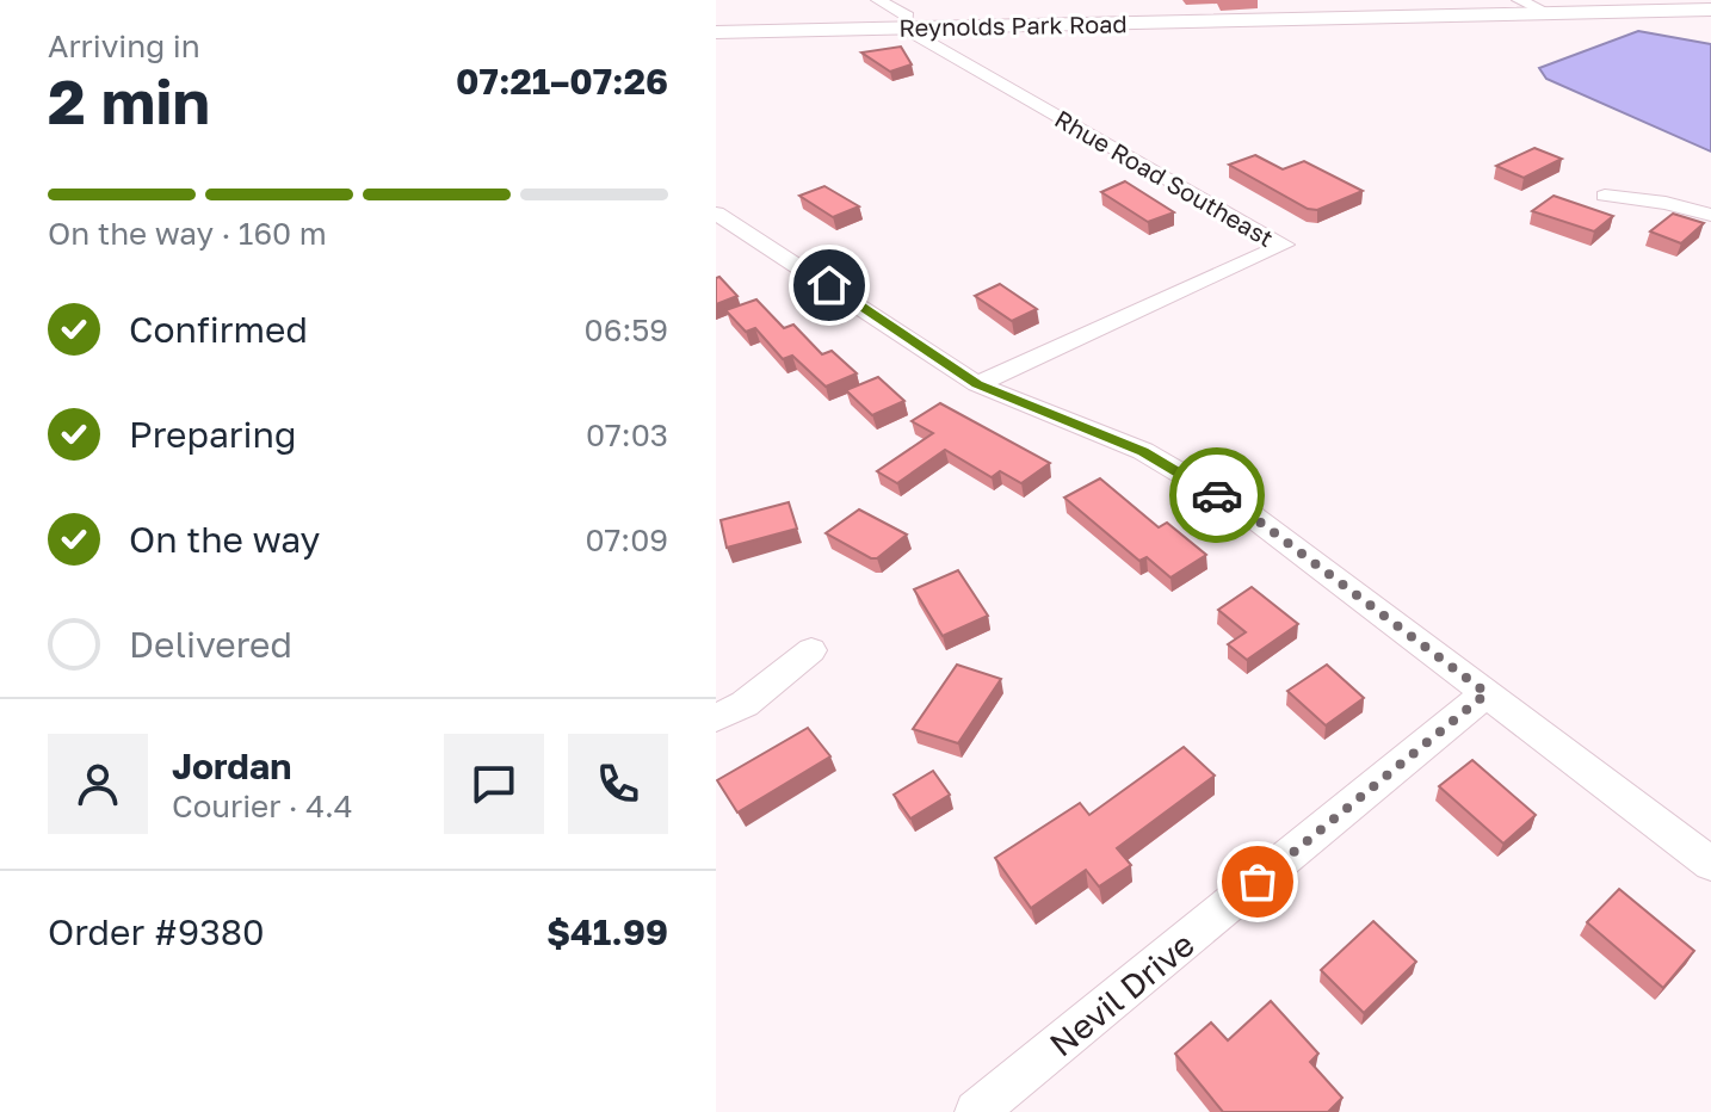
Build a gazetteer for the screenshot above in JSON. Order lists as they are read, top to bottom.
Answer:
{
  "streets": {
    "main road": ["Reynolds Park Road"],
    "street": ["Rhue Road Southeast", "Nevil Drive"]
  },
  "crossings": [
    ["Reynolds Park Road", "Rhue Road Southeast"]
  ],
  "page": {
    "heading": ["2 min", "Arriving in", "07:21–07:26"],
    "panel": [
      "Jordan",
      "Courier · 4.4",
      "Order #9380",
      "$41.99"
    ],
    "bar": "On the way · 160 m",
    "list": [
      ["Confirmed", "06:59"],
      ["Preparing", "07:03"],
      ["On the way", "07:09"],
      "Delivered"
    ]
  }
}
